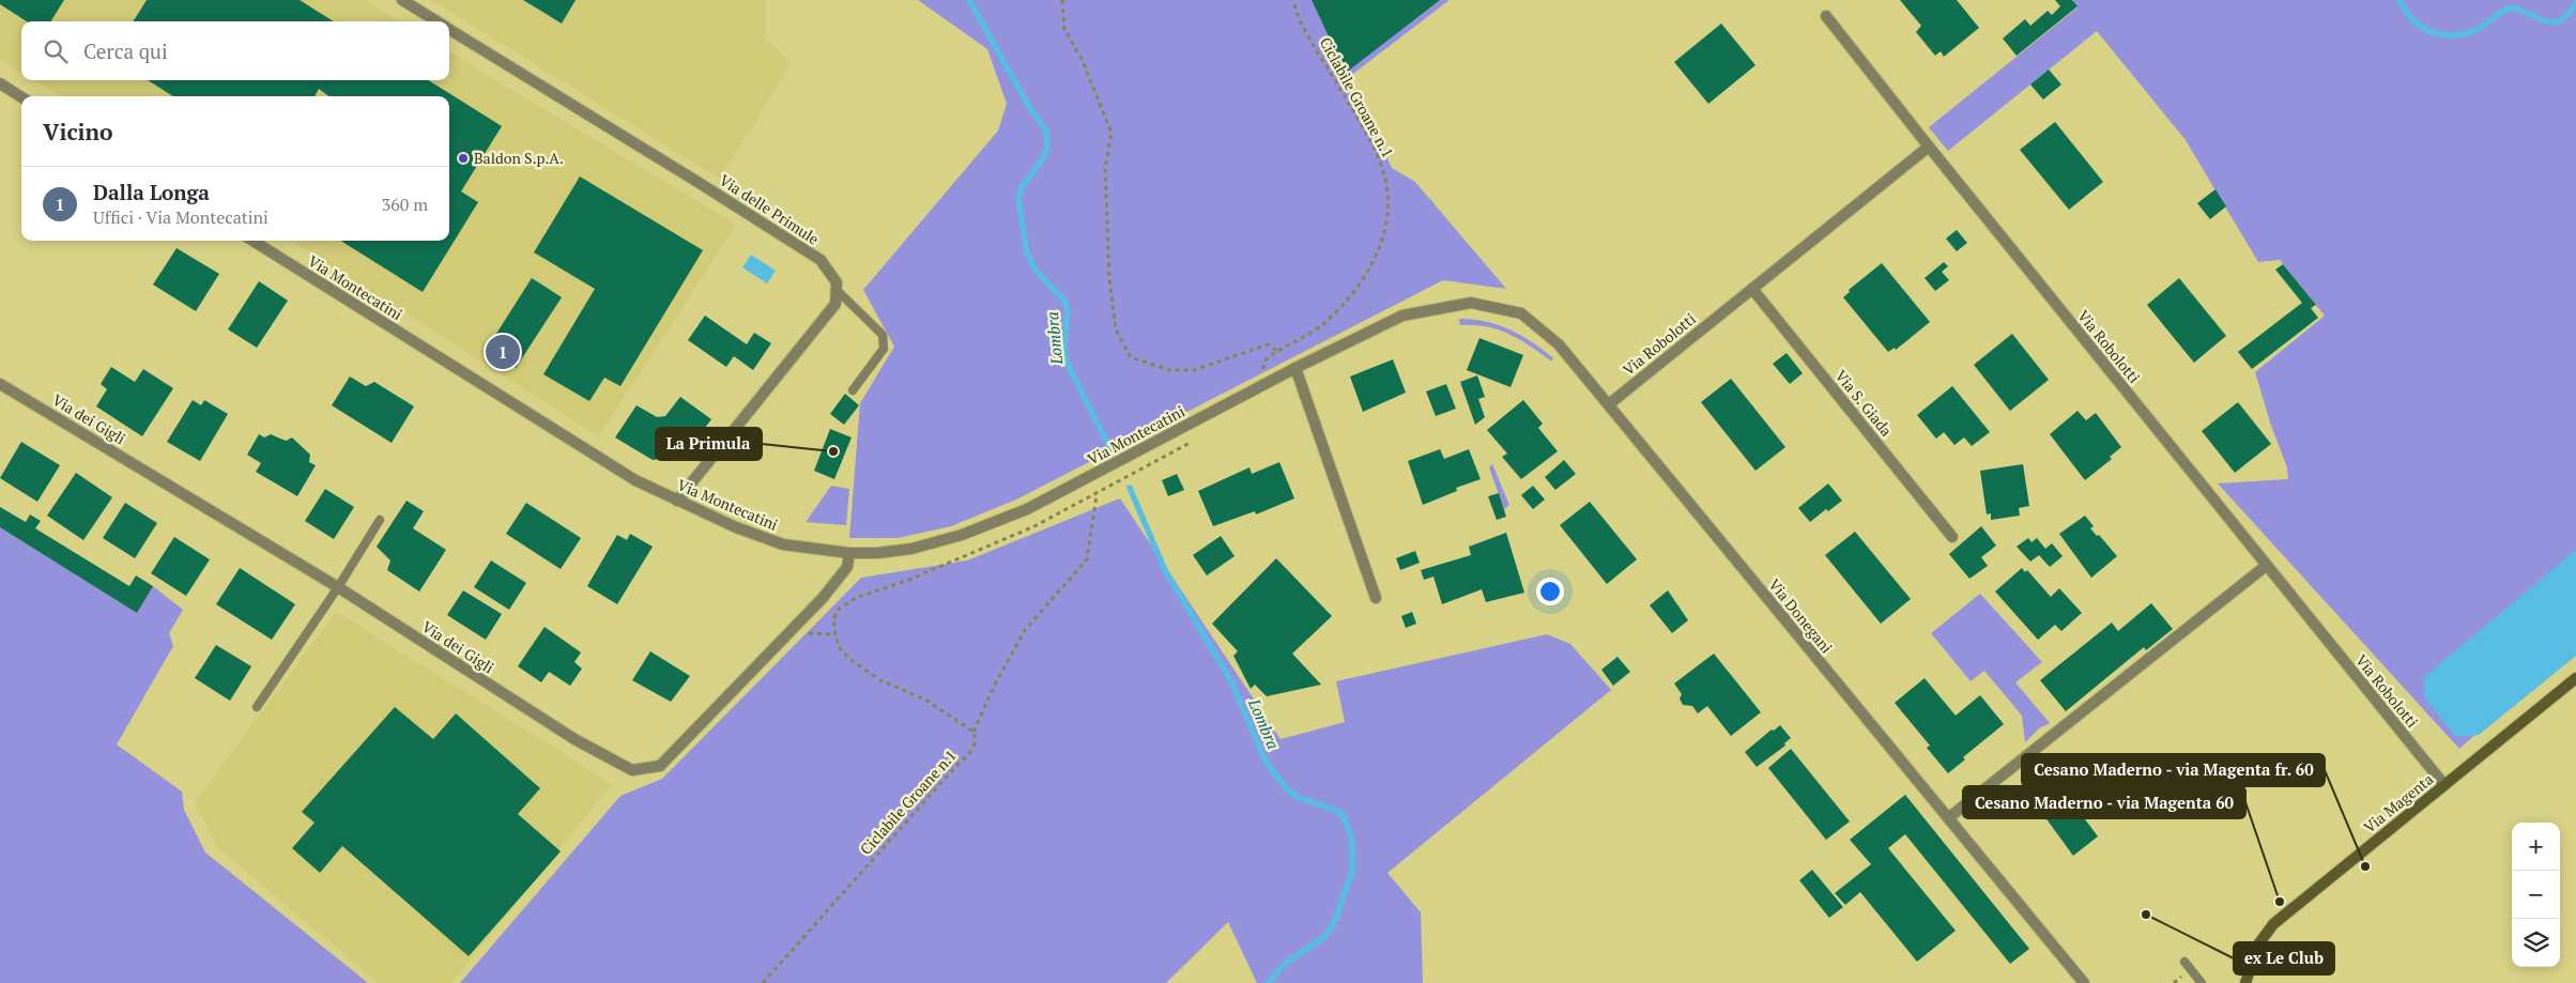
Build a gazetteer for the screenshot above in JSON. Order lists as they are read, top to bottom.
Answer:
{
  "streets": {
    "street": [
      "Via delle Primule",
      "Via Montecatini",
      "Via Robolotti",
      "Via S. Giada",
      "Via dei Gigli",
      "Via Donegani",
      "Via Magenta"
    ],
    "path": ["Ciclabile Groane n.1"]
  },
  "crossings": [
    ["Ciclabile Groane n.1", "Via Montecatini"],
    ["Via Montecatini", "Via dei Gigli"],
    ["Via Montecatini", "Via Donegani"],
    ["Via Robolotti", "Via S. Giada"],
    ["Via Robolotti", "Via Donegani"],
    ["Via Robolotti", "Via Magenta"]
  ],
  "water": ["Lombra"],
  "places": [
    "Baldon S.p.A.",
    "La Primula",
    "Cesano Maderno - via Magenta fr. 60",
    "Cesano Maderno - via Magenta 60",
    "ex Le Club"
  ],
  "page": {
    "search": "Cerca qui",
    "heading": "Vicino",
    "list": [
      {
        "mark": "1",
        "name": "Dalla Longa",
        "note": "Uffici · Via Montecatini",
        "value": "360 m"
      }
    ],
    "pins": "1",
    "map_buttons": ["+", "−"]
  }
}
